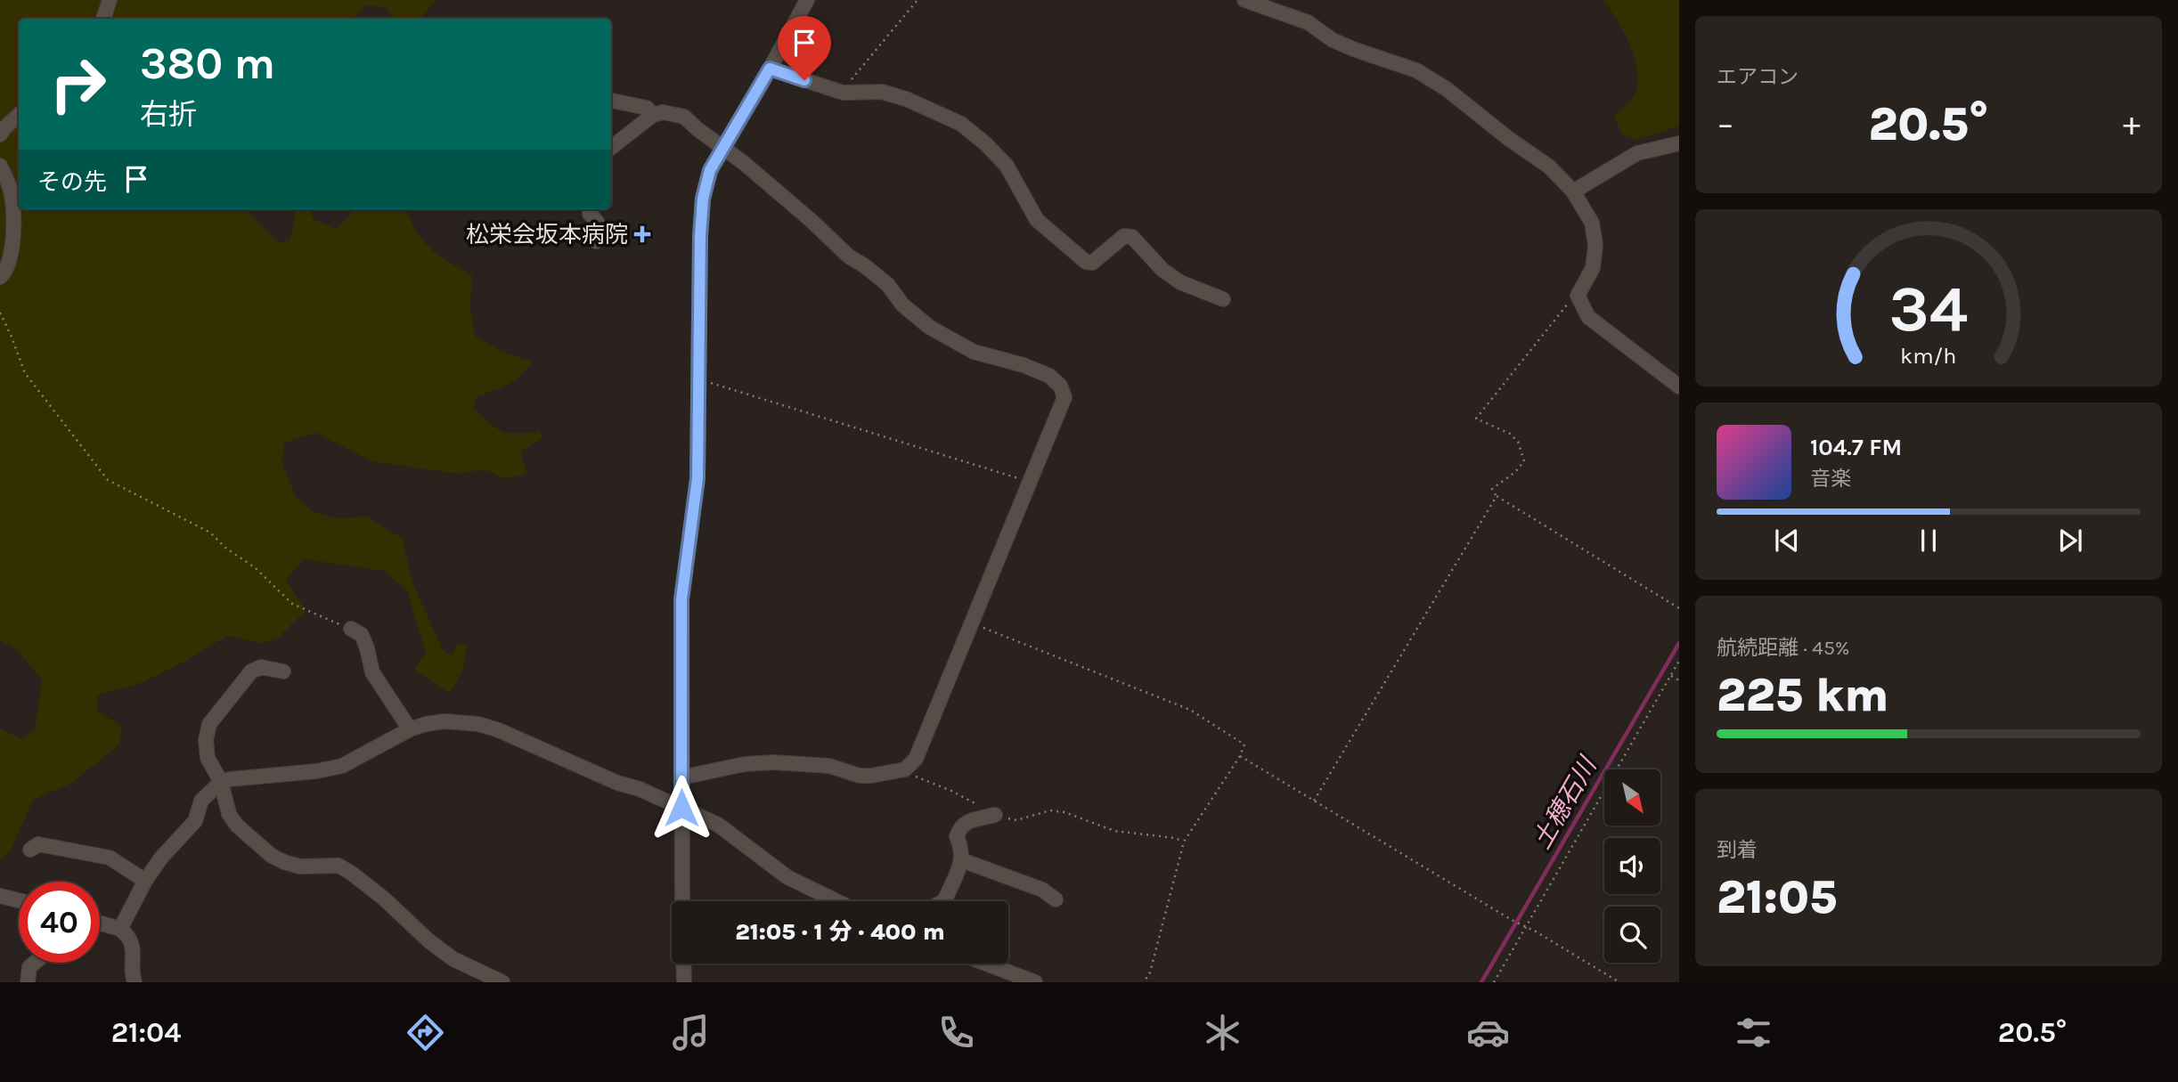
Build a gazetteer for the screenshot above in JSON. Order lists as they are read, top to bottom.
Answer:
{
  "water": ["土穂石川"],
  "places": {
    "health": ["松栄会坂本病院"]
  },
  "north": "bottom right",
  "page": {
    "tile": [
      "エアコン",
      ["航続距離 · 45%", "225 km"],
      ["到着", "21:05"]
    ],
    "turn": ["380 m", "右折"],
    "heat": ["−", "20.5°", "+"],
    "then": "その先",
    "song": ["104.7 FM", "音楽"],
    "limit": "40",
    "trip": "21:05 · 1 分 · 400 m",
    "tabs": ["21:04", "20.5°"],
    "gauge": ["34", "km/h"]
  }
}
